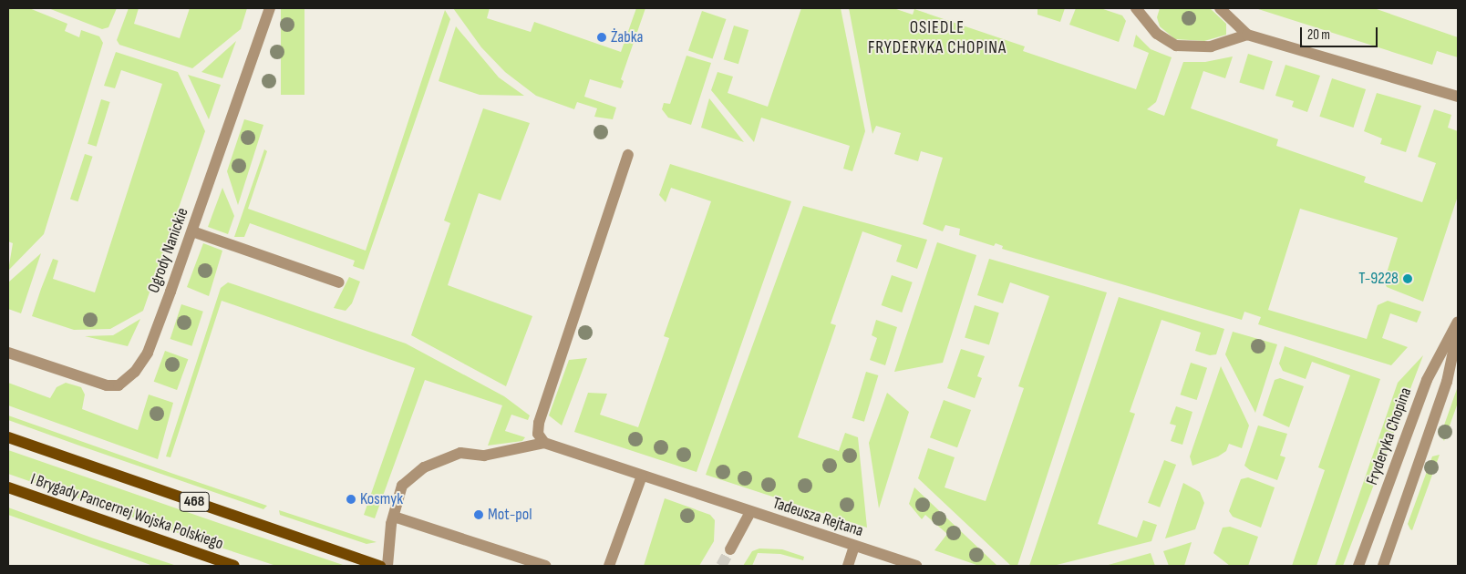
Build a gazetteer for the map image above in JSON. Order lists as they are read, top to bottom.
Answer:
{
  "streets": {
    "main road": ["468", "I Brygady Pancernej Wojska Polskiego"],
    "street": ["Ogrody Nanickie", "Fryderyka Chopina", "Tadeusza Rejtana"]
  },
  "districts": ["OSIEDLE FRYDERYKA CHOPINA"],
  "places": [
    "Żabka",
    "T-9228",
    "Kosmyk",
    "Mot-pol"
  ],
  "scale_bar": "20 m"
}
